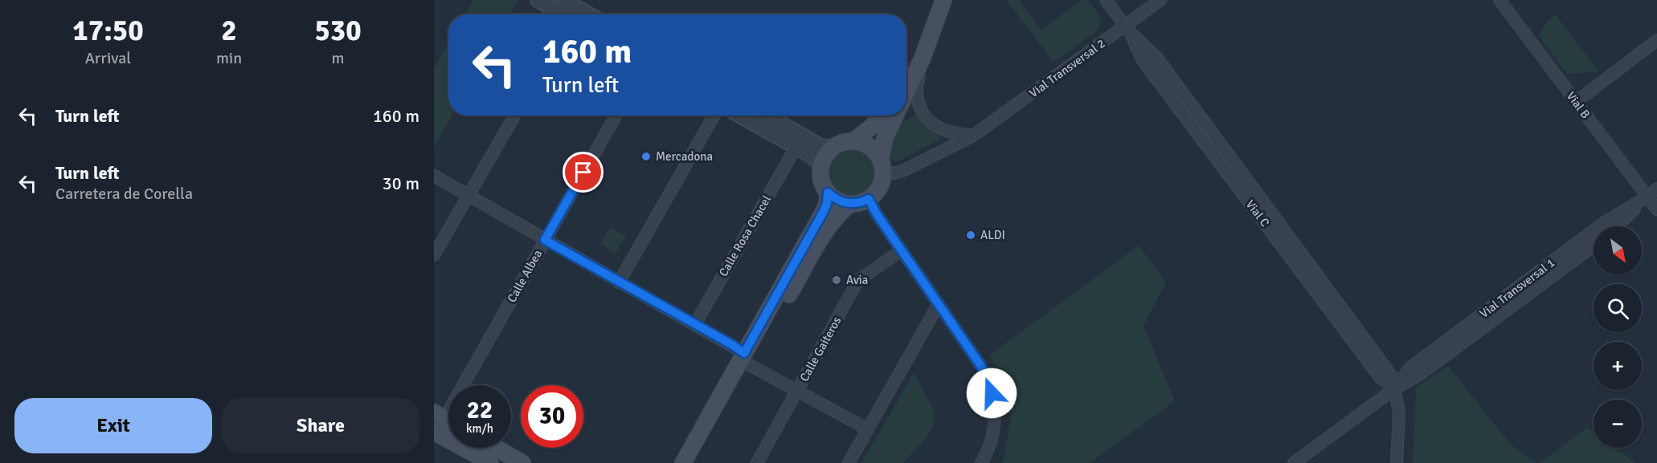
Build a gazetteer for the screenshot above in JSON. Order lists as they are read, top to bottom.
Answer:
{
  "streets": {
    "street": [
      "Vial Transversal 2",
      "Vial B",
      "Vial C",
      "Calle Rosa Chacel",
      "Calle Albea",
      "Vial Transversal 1",
      "Calle Gaiteros"
    ]
  },
  "crossings": [
    ["Vial Transversal 2", "Vial C"],
    ["Vial B", "Vial Transversal 1"],
    ["Vial C", "Vial Transversal 1"]
  ],
  "places": ["Mercadona", "ALDI", "Avia"],
  "north": "bottom right",
  "page": {
    "eta": [
      "17:50",
      "Arrival",
      "2",
      "min",
      "530",
      "m"
    ],
    "turn": ["160 m", "Turn left"],
    "list": [
      {
        "name": "Turn left",
        "value": "160 m"
      },
      {
        "name": "Turn left",
        "note": "Carretera de Corella",
        "value": "30 m"
      }
    ],
    "map_buttons": ["+", "−"],
    "speed": "22 km/h",
    "limit": "30",
    "buttons": ["Exit", "Share"]
  }
}
